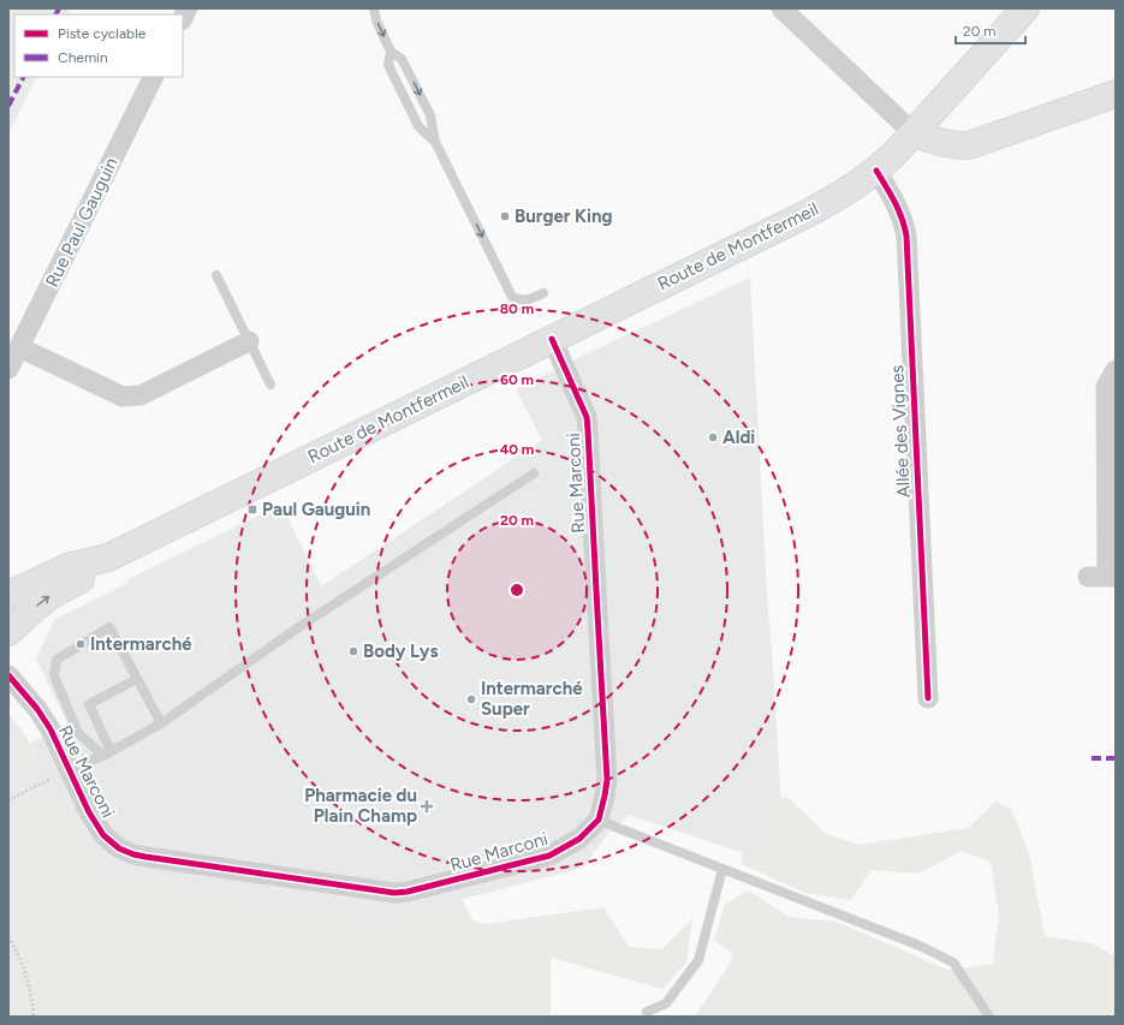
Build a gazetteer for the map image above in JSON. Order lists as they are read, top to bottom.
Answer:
{
  "streets": {
    "main road": ["Route de Montfermeil"],
    "street": ["Rue Paul Gauguin", "Allée des Vignes", "Rue Marconi"]
  },
  "crossings": [
    ["Route de Montfermeil", "Allée des Vignes"],
    ["Route de Montfermeil", "Rue Marconi"]
  ],
  "places": {
    "other": [
      "Burger King",
      "Aldi",
      "Intermarché",
      "Body Lys",
      "Intermarché Super"
    ],
    "transit": ["Paul Gauguin"],
    "health": ["Pharmacie du Plain Champ"]
  },
  "legend": ["Piste cyclable", "Chemin"],
  "scale_bar": "20 m",
  "rings": [
    "80 m",
    "60 m",
    "40 m",
    "20 m"
  ]
}
